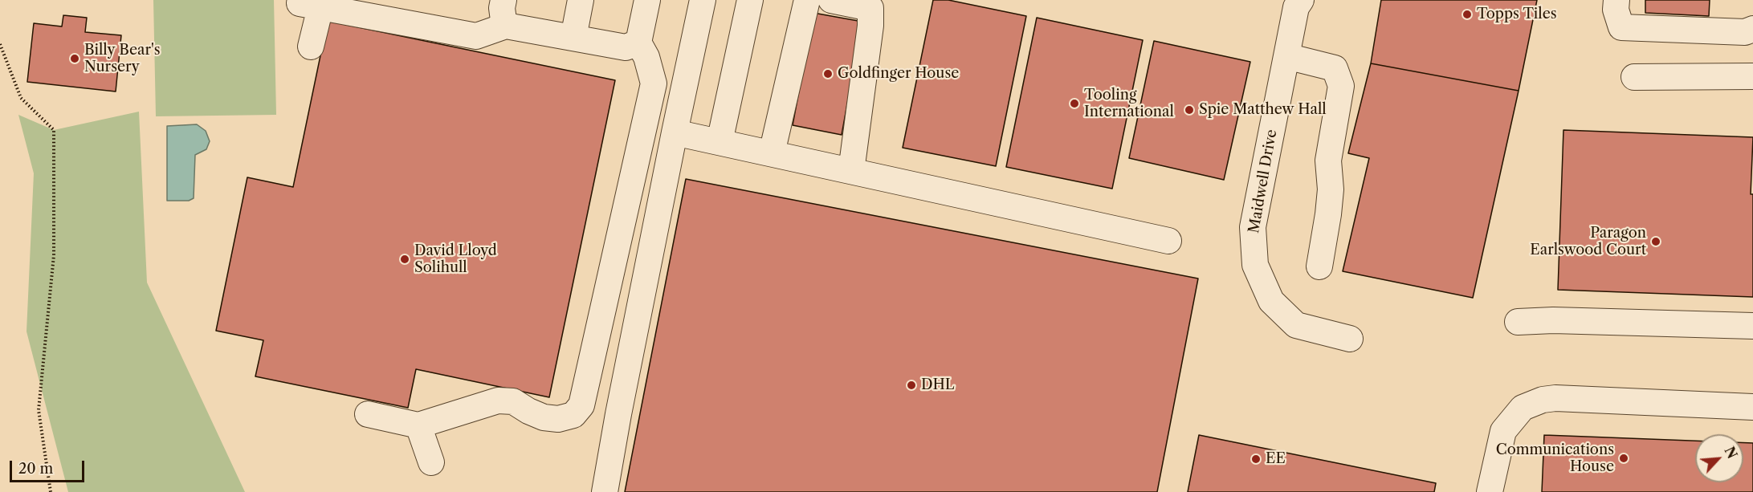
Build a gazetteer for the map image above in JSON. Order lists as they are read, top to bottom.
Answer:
{
  "streets": {
    "lane": ["Maidwell Drive"]
  },
  "places": [
    "Topps Tiles",
    "Billy Bear's Nursery",
    "Goldfinger House",
    "Tooling International",
    "Spie Matthew Hall",
    "Paragon Earlswood Court",
    "David Lloyd Solihull",
    "DHL",
    "Communications House",
    "EE"
  ],
  "scale_bar": "20 m",
  "north": "top right"
}
